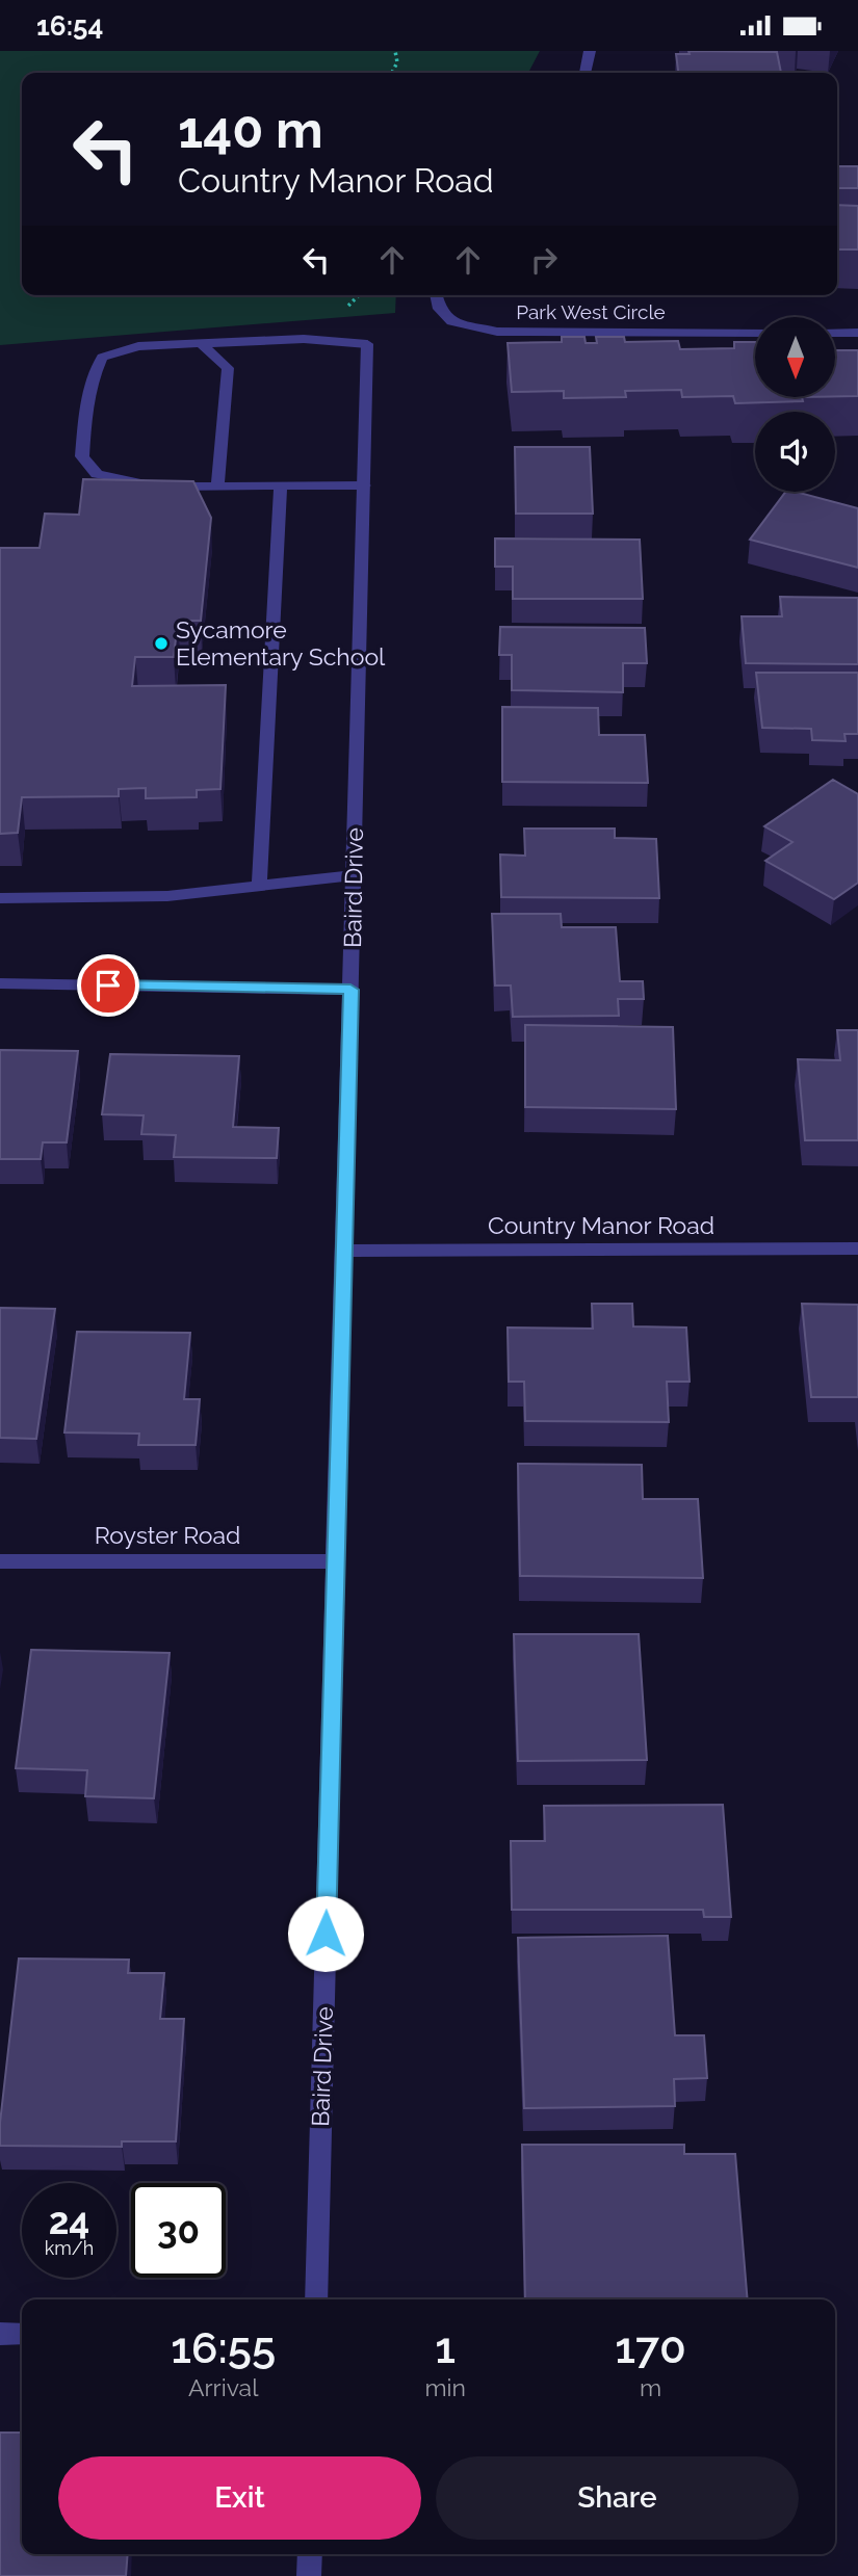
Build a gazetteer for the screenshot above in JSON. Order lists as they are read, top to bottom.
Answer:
{
  "streets": {
    "street": [
      "Park West Circle",
      "Baird Drive",
      "Country Manor Road",
      "Royster Road"
    ]
  },
  "crossings": [
    ["Baird Drive", "Country Manor Road"],
    ["Baird Drive", "Royster Road"]
  ],
  "places": ["Sycamore Elementary School"],
  "north": "bottom",
  "page": {
    "status": "16:54",
    "turn": ["140 m", "Country Manor Road"],
    "speed": "24 km/h",
    "limit": "30",
    "eta": [
      "16:55",
      "Arrival",
      "1",
      "min",
      "170",
      "m"
    ],
    "buttons": ["Exit", "Share"]
  }
}
